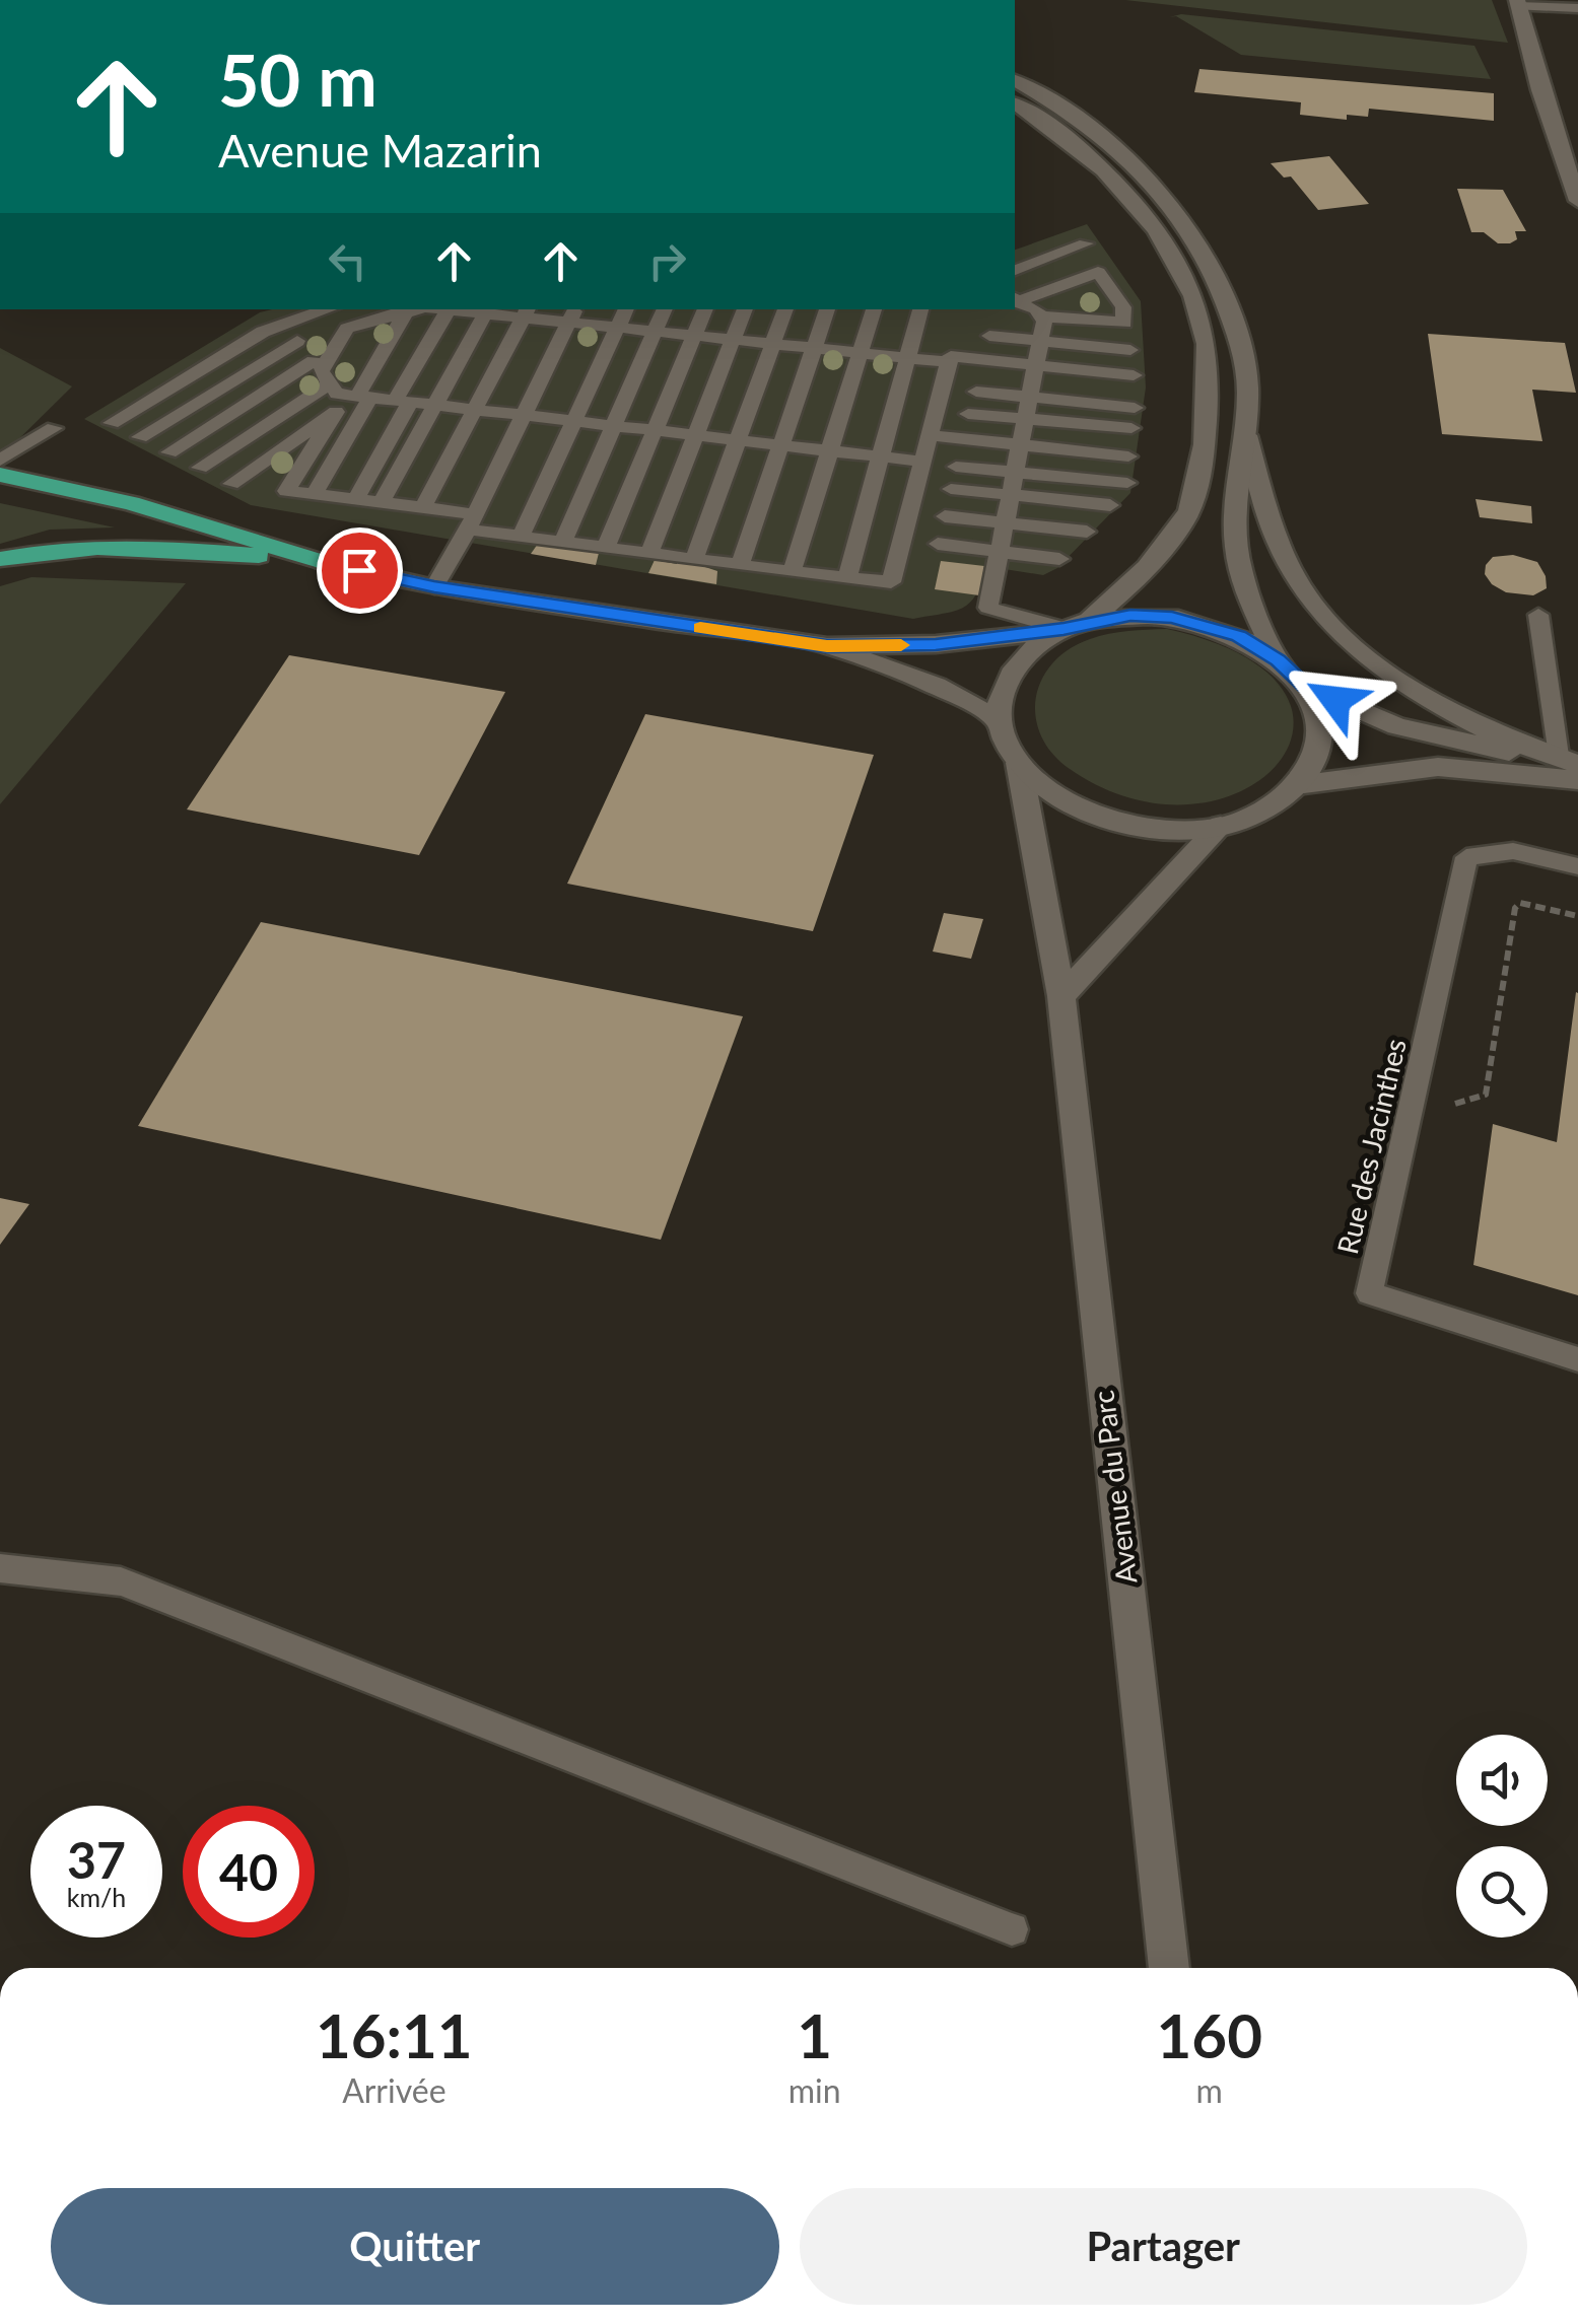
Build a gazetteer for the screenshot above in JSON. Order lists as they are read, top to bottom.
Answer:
{
  "streets": {
    "main road": ["Avenue du Parc"],
    "lane": ["Rue des Jacinthes"]
  },
  "page": {
    "turn": ["50 m", "Avenue Mazarin"],
    "speed": "37 km/h",
    "limit": "40",
    "eta": [
      "16:11",
      "Arrivée",
      "1",
      "min",
      "160",
      "m"
    ],
    "buttons": ["Quitter", "Partager"]
  }
}
